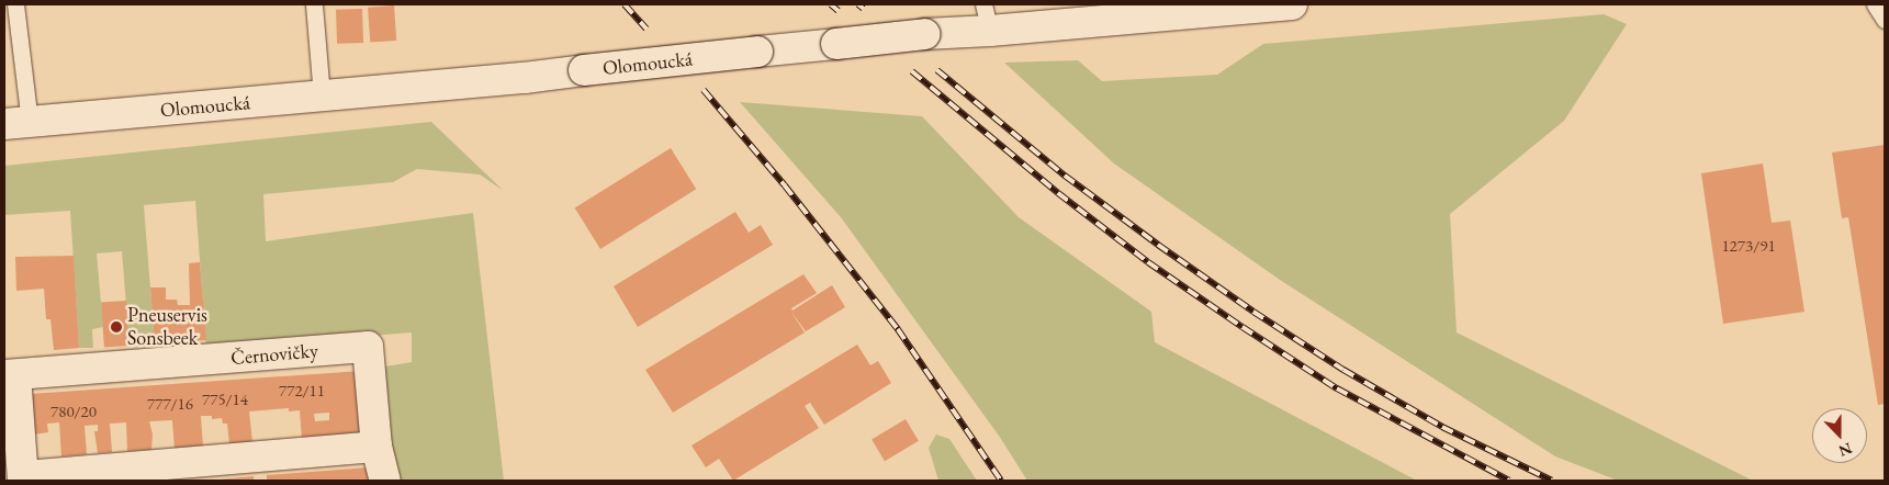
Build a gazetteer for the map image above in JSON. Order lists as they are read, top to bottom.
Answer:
{
  "streets": {
    "main road": ["Olomoucká", "Černovičky"]
  },
  "places": ["Pneuservis Sonsbeek"],
  "house_numbers": [
    "1273/91",
    "772/11",
    "775/14",
    "777/16",
    "780/20"
  ],
  "north": "bottom"
}
